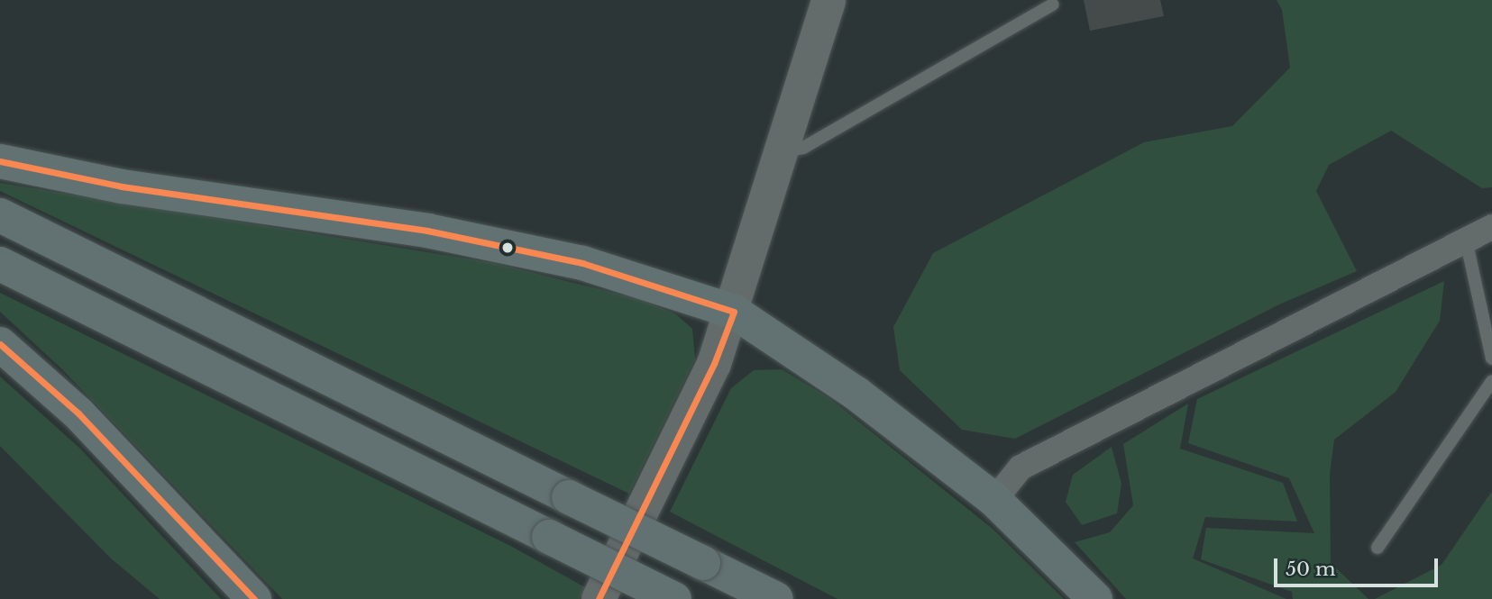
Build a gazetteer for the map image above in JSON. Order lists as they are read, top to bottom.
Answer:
{
  "scale_bar": "50 m"
}
